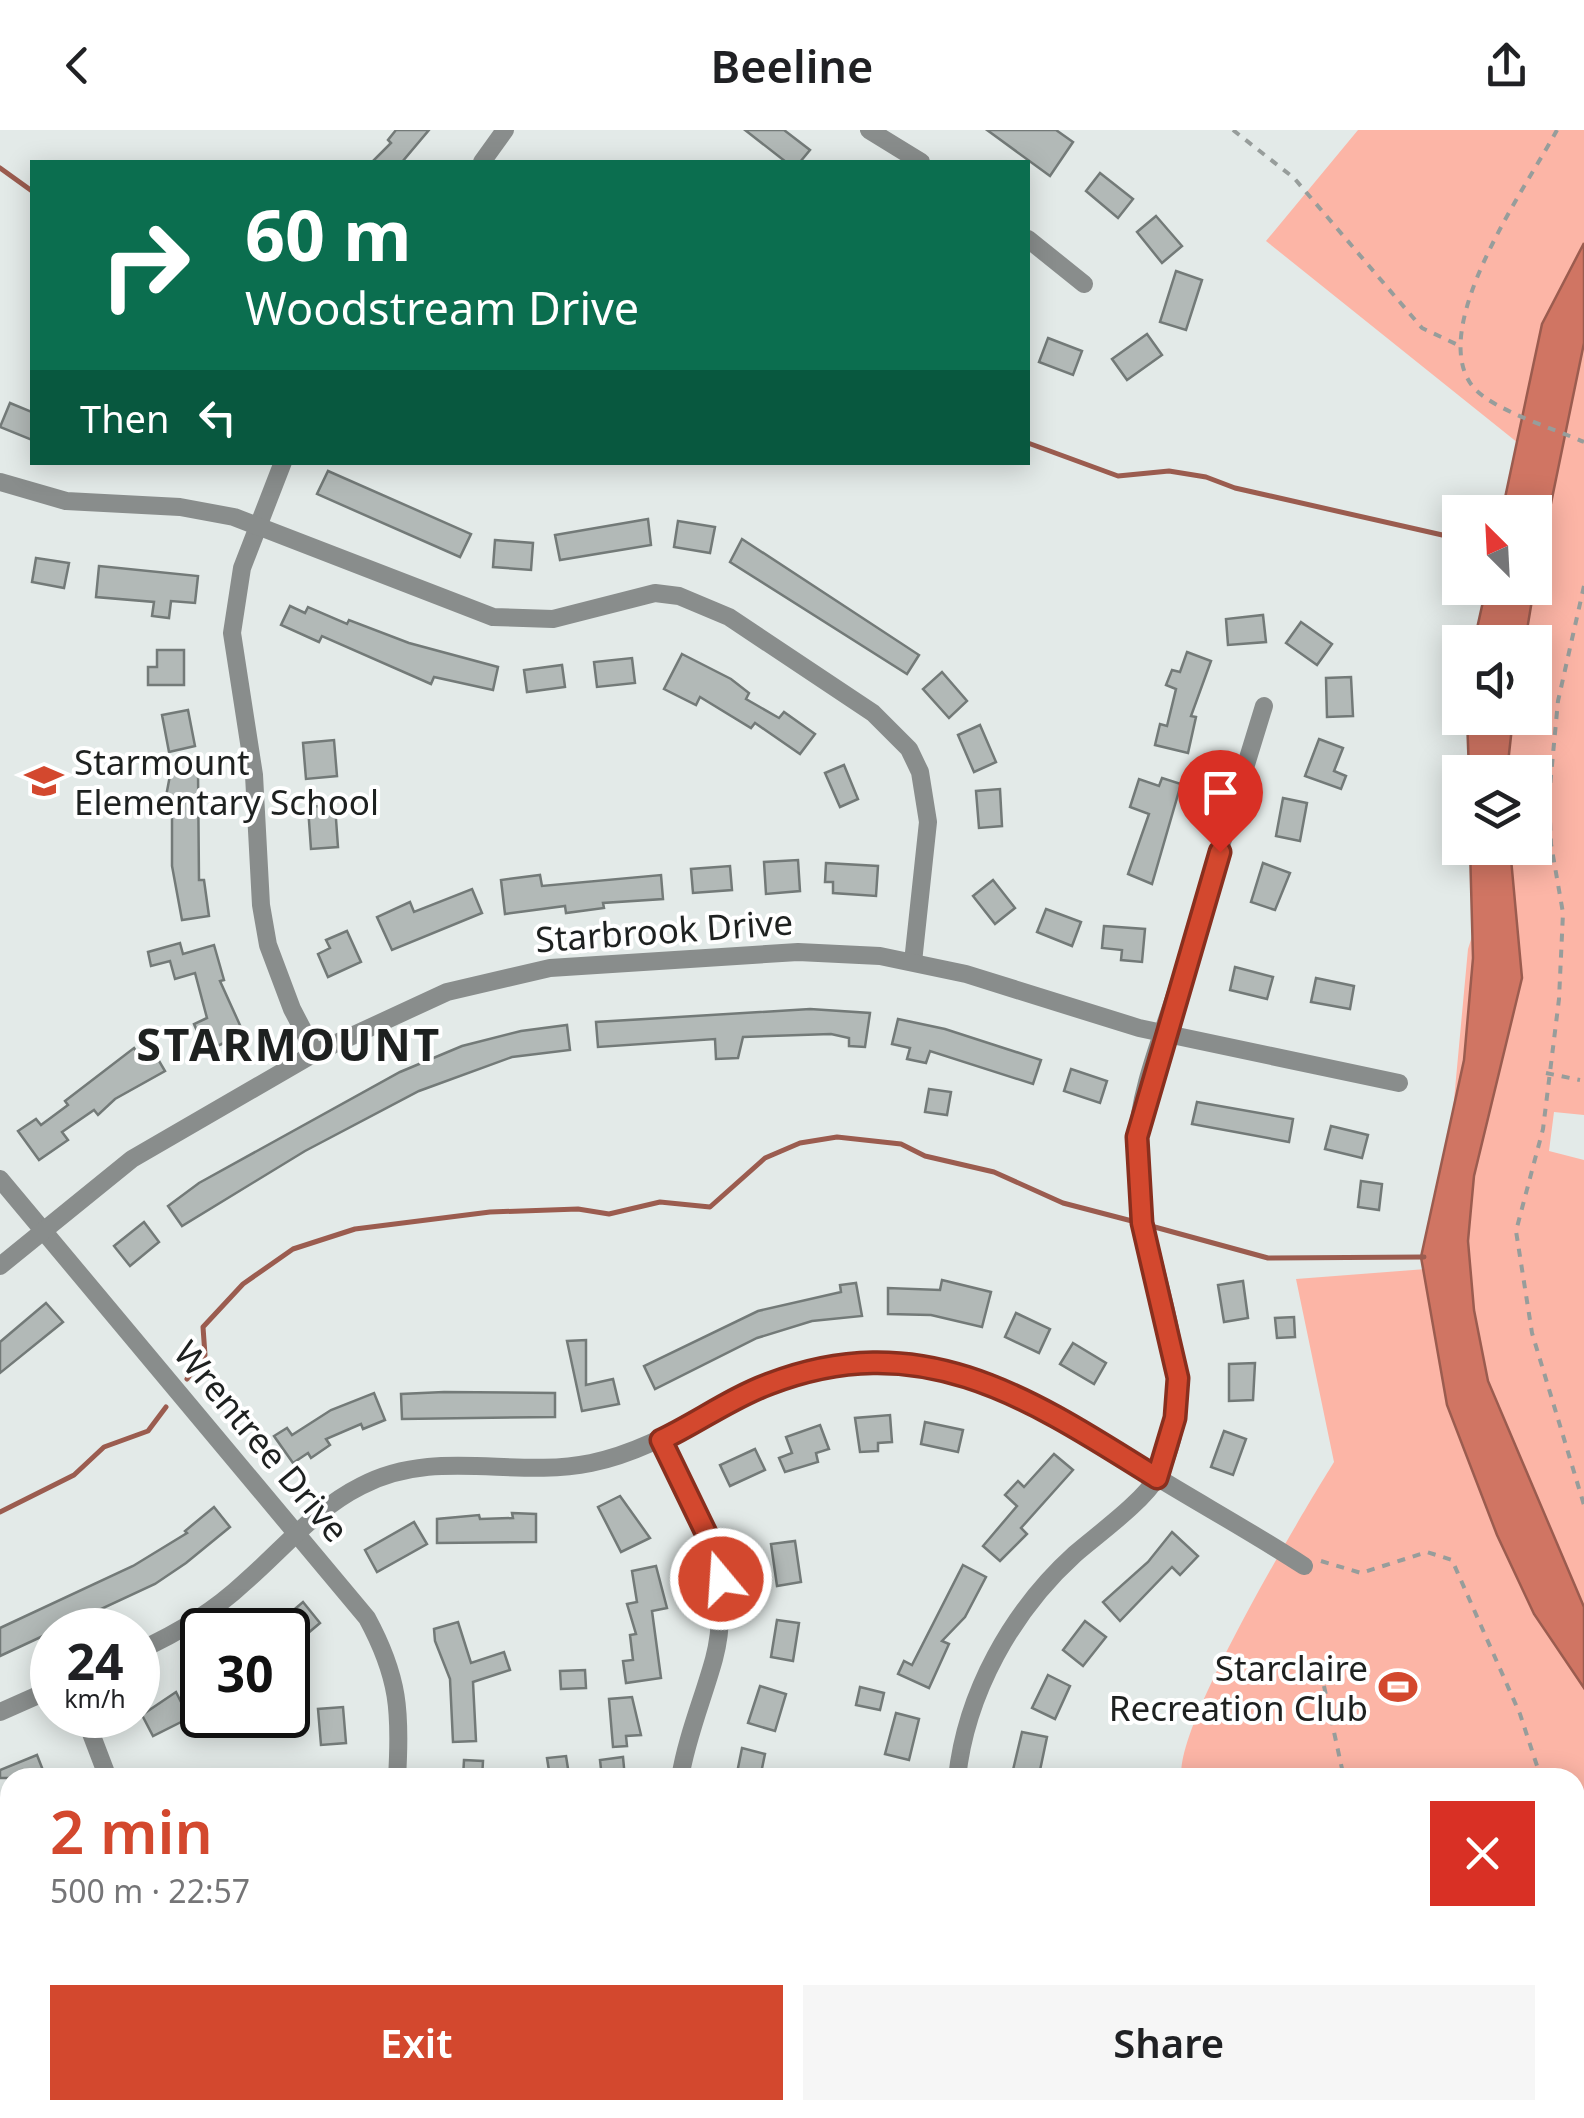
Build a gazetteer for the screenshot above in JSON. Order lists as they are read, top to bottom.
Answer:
{
  "streets": {
    "street": ["Starbrook Drive", "Wrentree Drive"]
  },
  "crossings": [
    ["Starbrook Drive", "Wrentree Drive"]
  ],
  "districts": ["STARMOUNT"],
  "places": {
    "school or university": ["Starmount Elementary School"],
    "sports": ["Starclaire Recreation Club"]
  },
  "north": "top left",
  "page": {
    "header": "Beeline",
    "turn": ["60 m", "Woodstream Drive"],
    "then": "Then",
    "speed": "24 km/h",
    "limit": "30",
    "heading": ["2 min", "500 m · 22:57"],
    "buttons": ["Exit", "Share"]
  }
}
